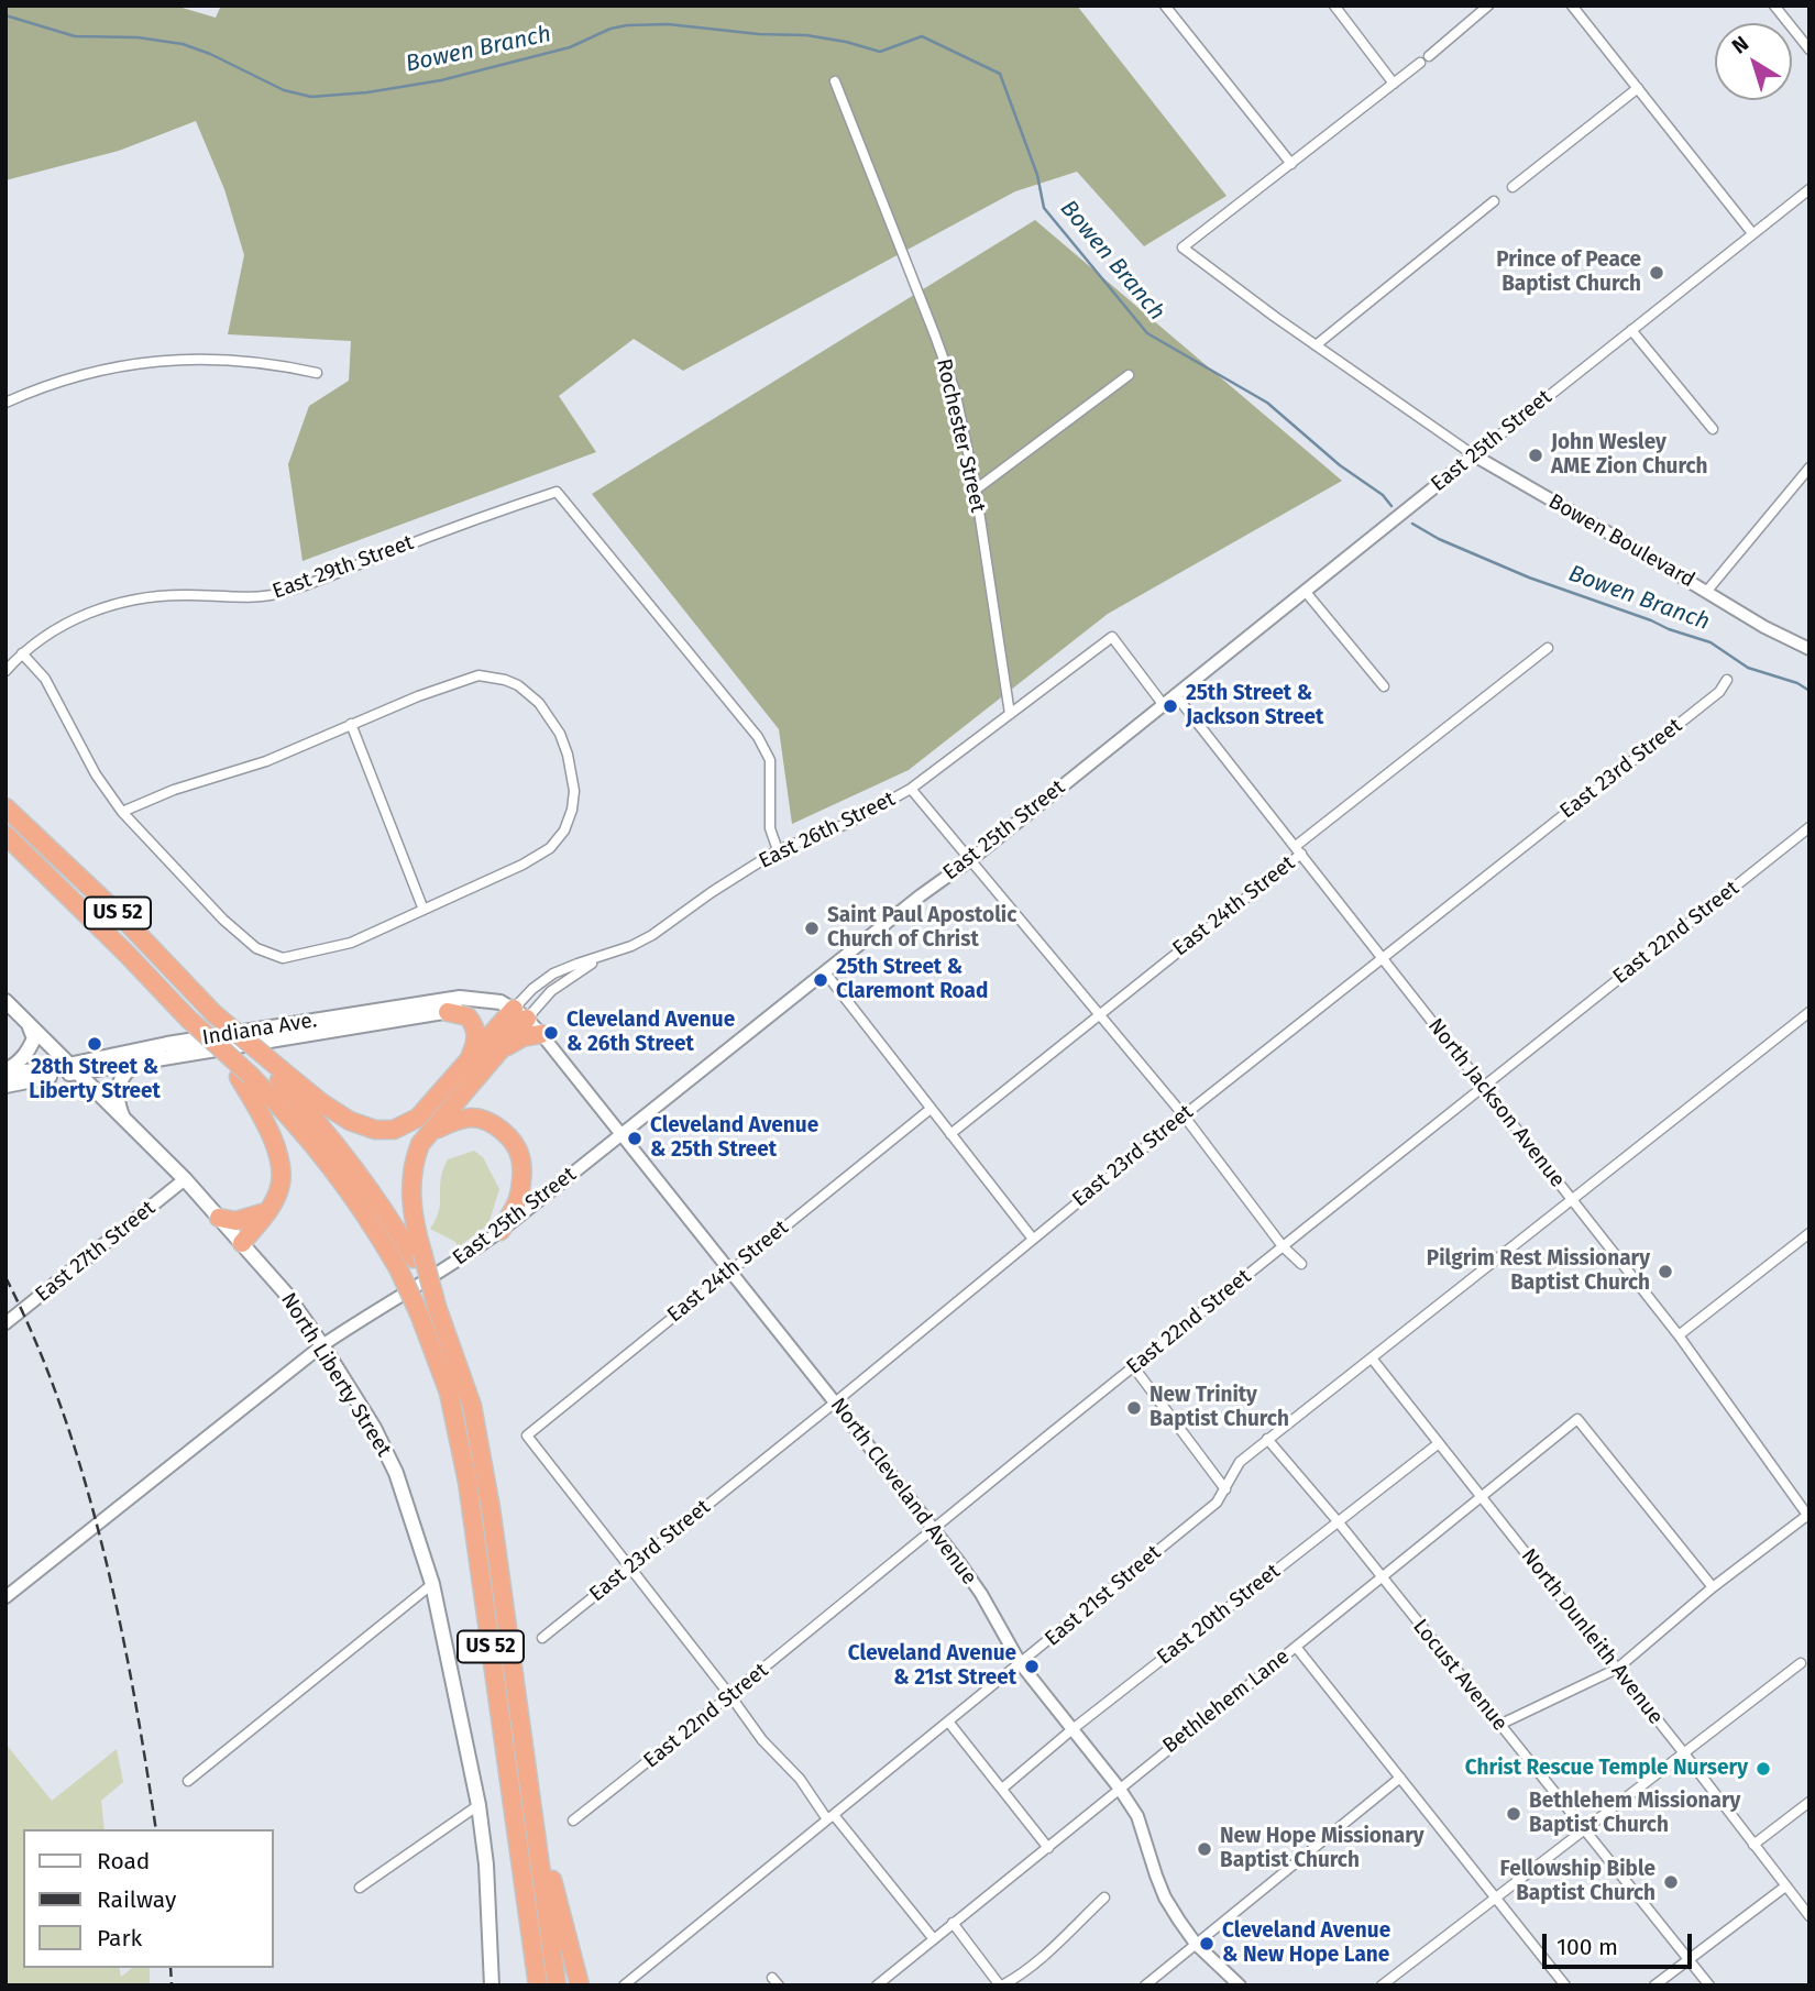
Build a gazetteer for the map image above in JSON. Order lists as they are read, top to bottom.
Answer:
{
  "streets": {
    "highway": ["US 52"],
    "main road": ["Indiana Ave.", "North Liberty Street"],
    "street": [
      "Rochester Street",
      "East 25th Street",
      "Bowen Boulevard",
      "East 29th Street",
      "East 23rd Street",
      "East 26th Street",
      "East 24th Street",
      "East 22nd Street",
      "North Jackson Avenue",
      "East 27th Street",
      "North Cleveland Avenue",
      "East 21st Street",
      "East 20th Street",
      "North Dunleith Avenue",
      "Locust Avenue",
      "Bethlehem Lane"
    ]
  },
  "crossings": [
    ["Rochester Street", "East 26th Street"],
    ["East 25th Street", "Bowen Boulevard"],
    ["East 25th Street", "East 26th Street"],
    ["East 25th Street", "North Jackson Avenue"],
    ["East 25th Street", "North Liberty Street"],
    ["East 25th Street", "North Cleveland Avenue"],
    ["East 29th Street", "East 26th Street"],
    ["East 23rd Street", "East 24th Street"],
    ["East 23rd Street", "North Jackson Avenue"],
    ["East 23rd Street", "North Cleveland Avenue"],
    ["East 24th Street", "North Jackson Avenue"],
    ["East 24th Street", "North Cleveland Avenue"],
    ["East 22nd Street", "North Jackson Avenue"],
    ["East 22nd Street", "North Cleveland Avenue"],
    ["Indiana Ave.", "North Liberty Street"],
    ["Indiana Ave.", "North Cleveland Avenue"],
    ["North Jackson Avenue", "East 21st Street"],
    ["East 27th Street", "North Liberty Street"],
    ["North Cleveland Avenue", "East 21st Street"],
    ["North Cleveland Avenue", "East 20th Street"],
    ["North Cleveland Avenue", "Bethlehem Lane"],
    ["East 21st Street", "North Dunleith Avenue"],
    ["East 21st Street", "Locust Avenue"],
    ["East 20th Street", "North Dunleith Avenue"],
    ["East 20th Street", "Locust Avenue"],
    ["North Dunleith Avenue", "Bethlehem Lane"],
    ["Locust Avenue", "Bethlehem Lane"]
  ],
  "water": ["Bowen Branch"],
  "places": [
    "Prince of Peace Baptist Church",
    "John Wesley AME Zion Church",
    "25th Street & Jackson Street",
    "Saint Paul Apostolic Church of Christ",
    "25th Street & Claremont Road",
    "Cleveland Avenue & 26th Street",
    "28th Street & Liberty Street",
    "Cleveland Avenue & 25th Street",
    "Pilgrim Rest Missionary Baptist Church",
    "New Trinity Baptist Church",
    "Cleveland Avenue & 21st Street",
    "Christ Rescue Temple Nursery",
    "Bethlehem Missionary Baptist Church",
    "New Hope Missionary Baptist Church",
    "Fellowship Bible Baptist Church",
    "Cleveland Avenue & New Hope Lane"
  ],
  "legend": ["Road", "Railway", "Park"],
  "scale_bar": "100 m",
  "north": "top left"
}
